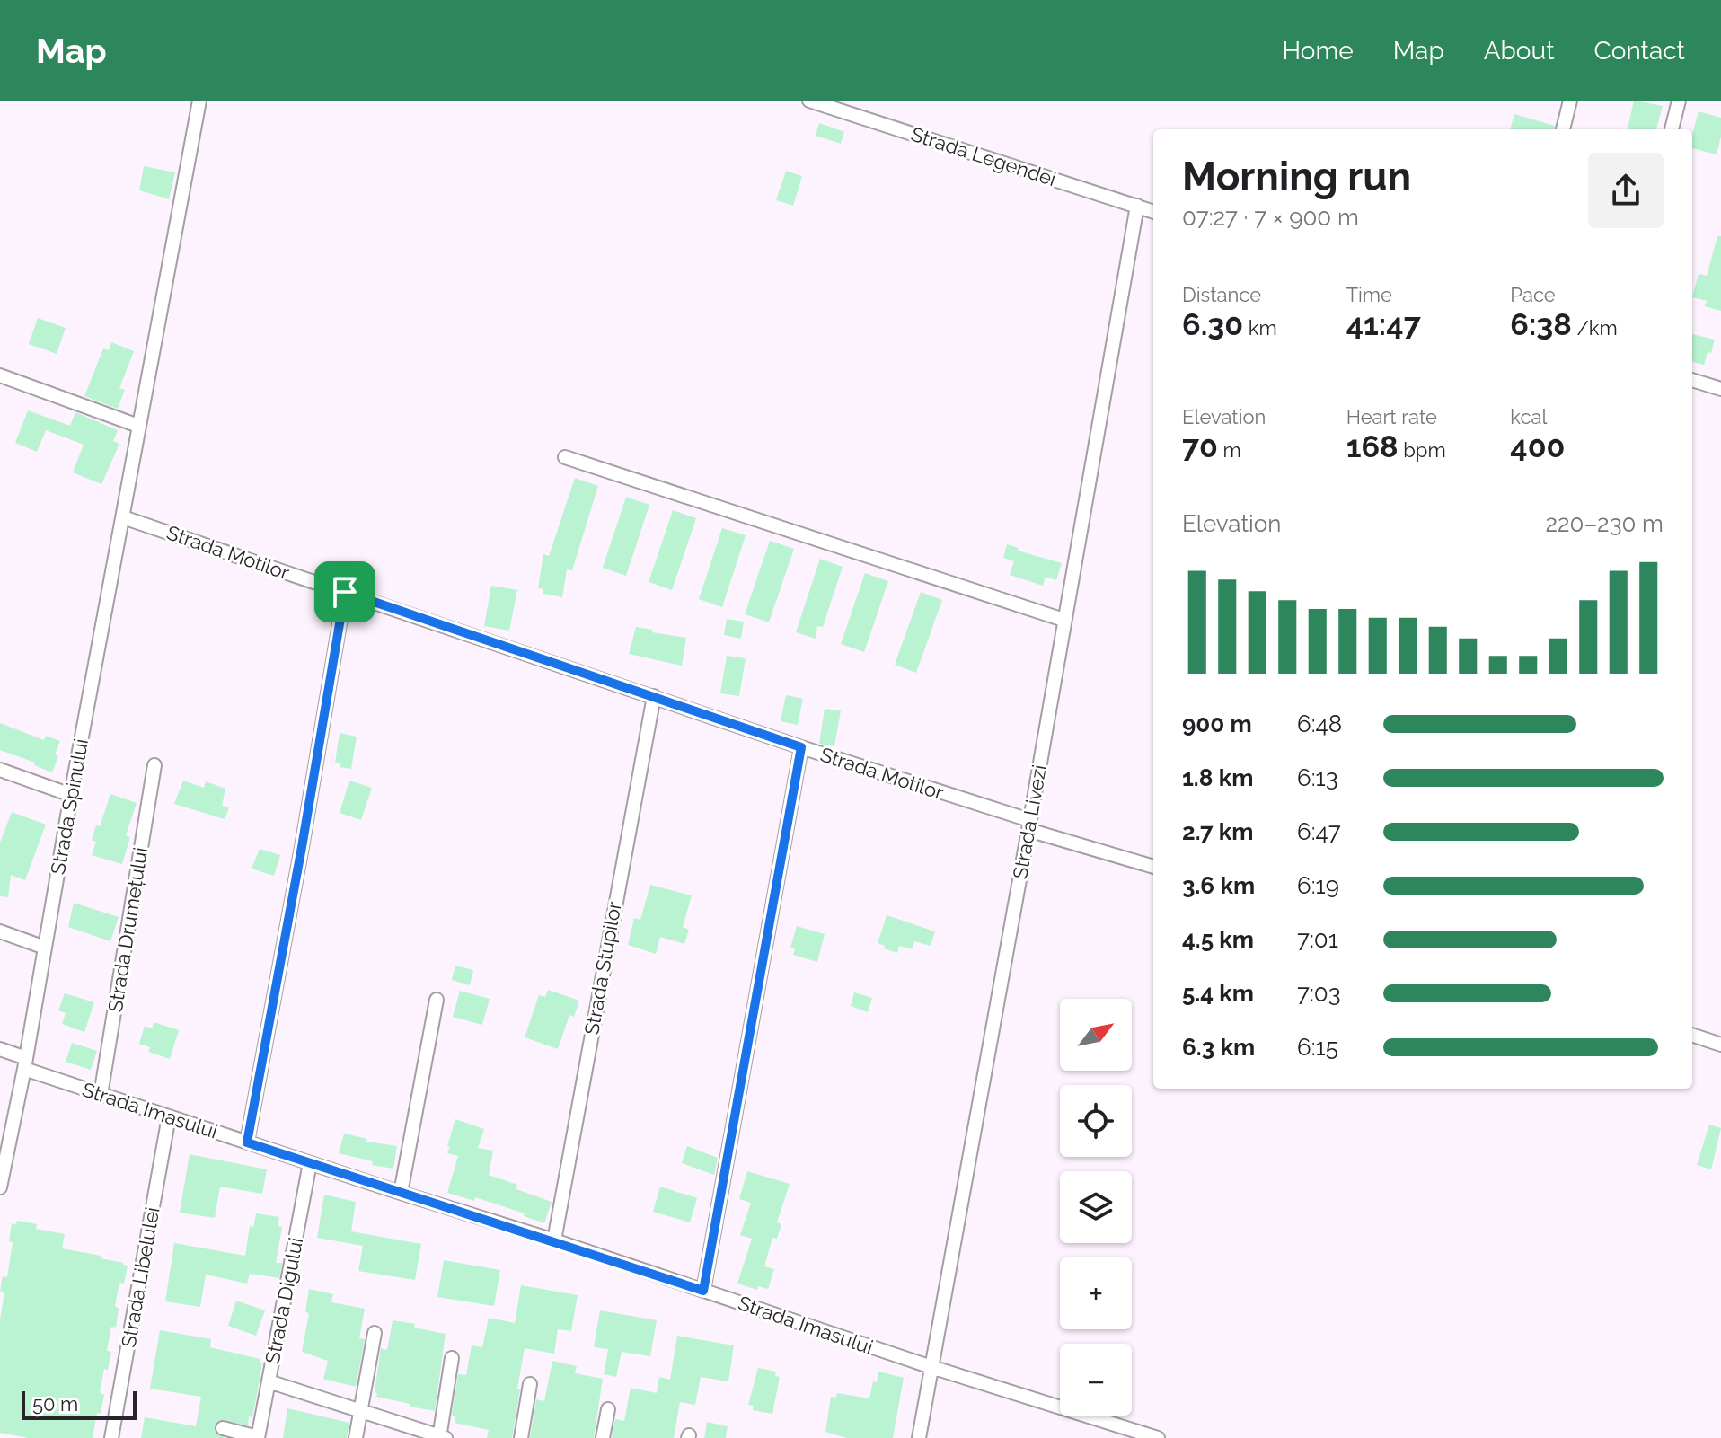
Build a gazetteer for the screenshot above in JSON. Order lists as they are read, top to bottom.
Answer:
{
  "streets": {
    "street": [
      "Strada Legendei",
      "Strada Motilor",
      "Strada Spinului",
      "Strada Livezi",
      "Strada Drumețului",
      "Strada Stupilor",
      "Strada Imasului",
      "Strada Libelulei",
      "Strada Digului"
    ]
  },
  "crossings": [
    ["Strada Legendei", "Strada Livezi"],
    ["Strada Motilor", "Strada Spinului"],
    ["Strada Motilor", "Strada Livezi"],
    ["Strada Motilor", "Strada Stupilor"],
    ["Strada Spinului", "Strada Imasului"],
    ["Strada Livezi", "Strada Imasului"],
    ["Strada Drumețului", "Strada Imasului"],
    ["Strada Stupilor", "Strada Imasului"],
    ["Strada Imasului", "Strada Libelulei"],
    ["Strada Imasului", "Strada Digului"]
  ],
  "scale_bar": "50 m",
  "north": "top right",
  "page": {
    "header": "Map",
    "nav": [
      "Home",
      "Map",
      "About",
      "Contact"
    ],
    "heading": ["Morning run", "07:27 · 7 × 900 m"],
    "stats": [
      ["Distance", "6.30 km"],
      ["Time", "41:47"],
      ["Pace", "6:38 /km"],
      ["Elevation", "70 m"],
      ["Heart rate", "168 bpm"],
      ["kcal", "400"]
    ],
    "chart": ["Elevation", "220–230 m"],
    "list": [
      {
        "name": "900 m",
        "note": "6:48"
      },
      {
        "name": "1.8 km",
        "note": "6:13"
      },
      {
        "name": "2.7 km",
        "note": "6:47"
      },
      {
        "name": "3.6 km",
        "note": "6:19"
      },
      {
        "name": "4.5 km",
        "note": "7:01"
      },
      {
        "name": "5.4 km",
        "note": "7:03"
      },
      {
        "name": "6.3 km",
        "note": "6:15"
      }
    ],
    "map_buttons": ["+", "−"],
    "scale": "50 m"
  }
}
